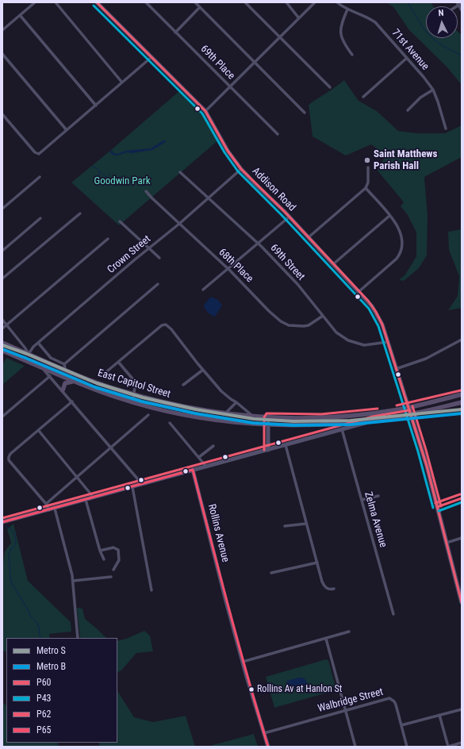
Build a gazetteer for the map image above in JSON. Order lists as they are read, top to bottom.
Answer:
{
  "streets": {
    "main road": ["Addison Road", "East Capitol Street", "Rollins Avenue"],
    "street": [
      "71st Avenue",
      "69th Place",
      "Crown Street",
      "69th Street",
      "68th Place",
      "Zelma Avenue",
      "Walbridge Street"
    ]
  },
  "crossings": [
    ["Addison Road", "Crown Street"],
    ["Addison Road", "69th Street"],
    ["Addison Road", "East Capitol Street"],
    ["Crown Street", "69th Street"],
    ["Crown Street", "68th Place"],
    ["Crown Street", "East Capitol Street"],
    ["69th Street", "68th Place"],
    ["Rollins Avenue", "Walbridge Street"]
  ],
  "parks": ["Goodwin Park"],
  "places": ["Saint Matthews Parish Hall", "Rollins Av at Hanlon St"],
  "lines": [
    "transit line P60",
    "transit line P43",
    "metro line S",
    "metro line B",
    "transit line P62",
    "transit line P65"
  ],
  "legend": [
    "Metro S",
    "Metro B",
    "P60",
    "P43",
    "P62",
    "P65"
  ],
  "north": "top"
}
